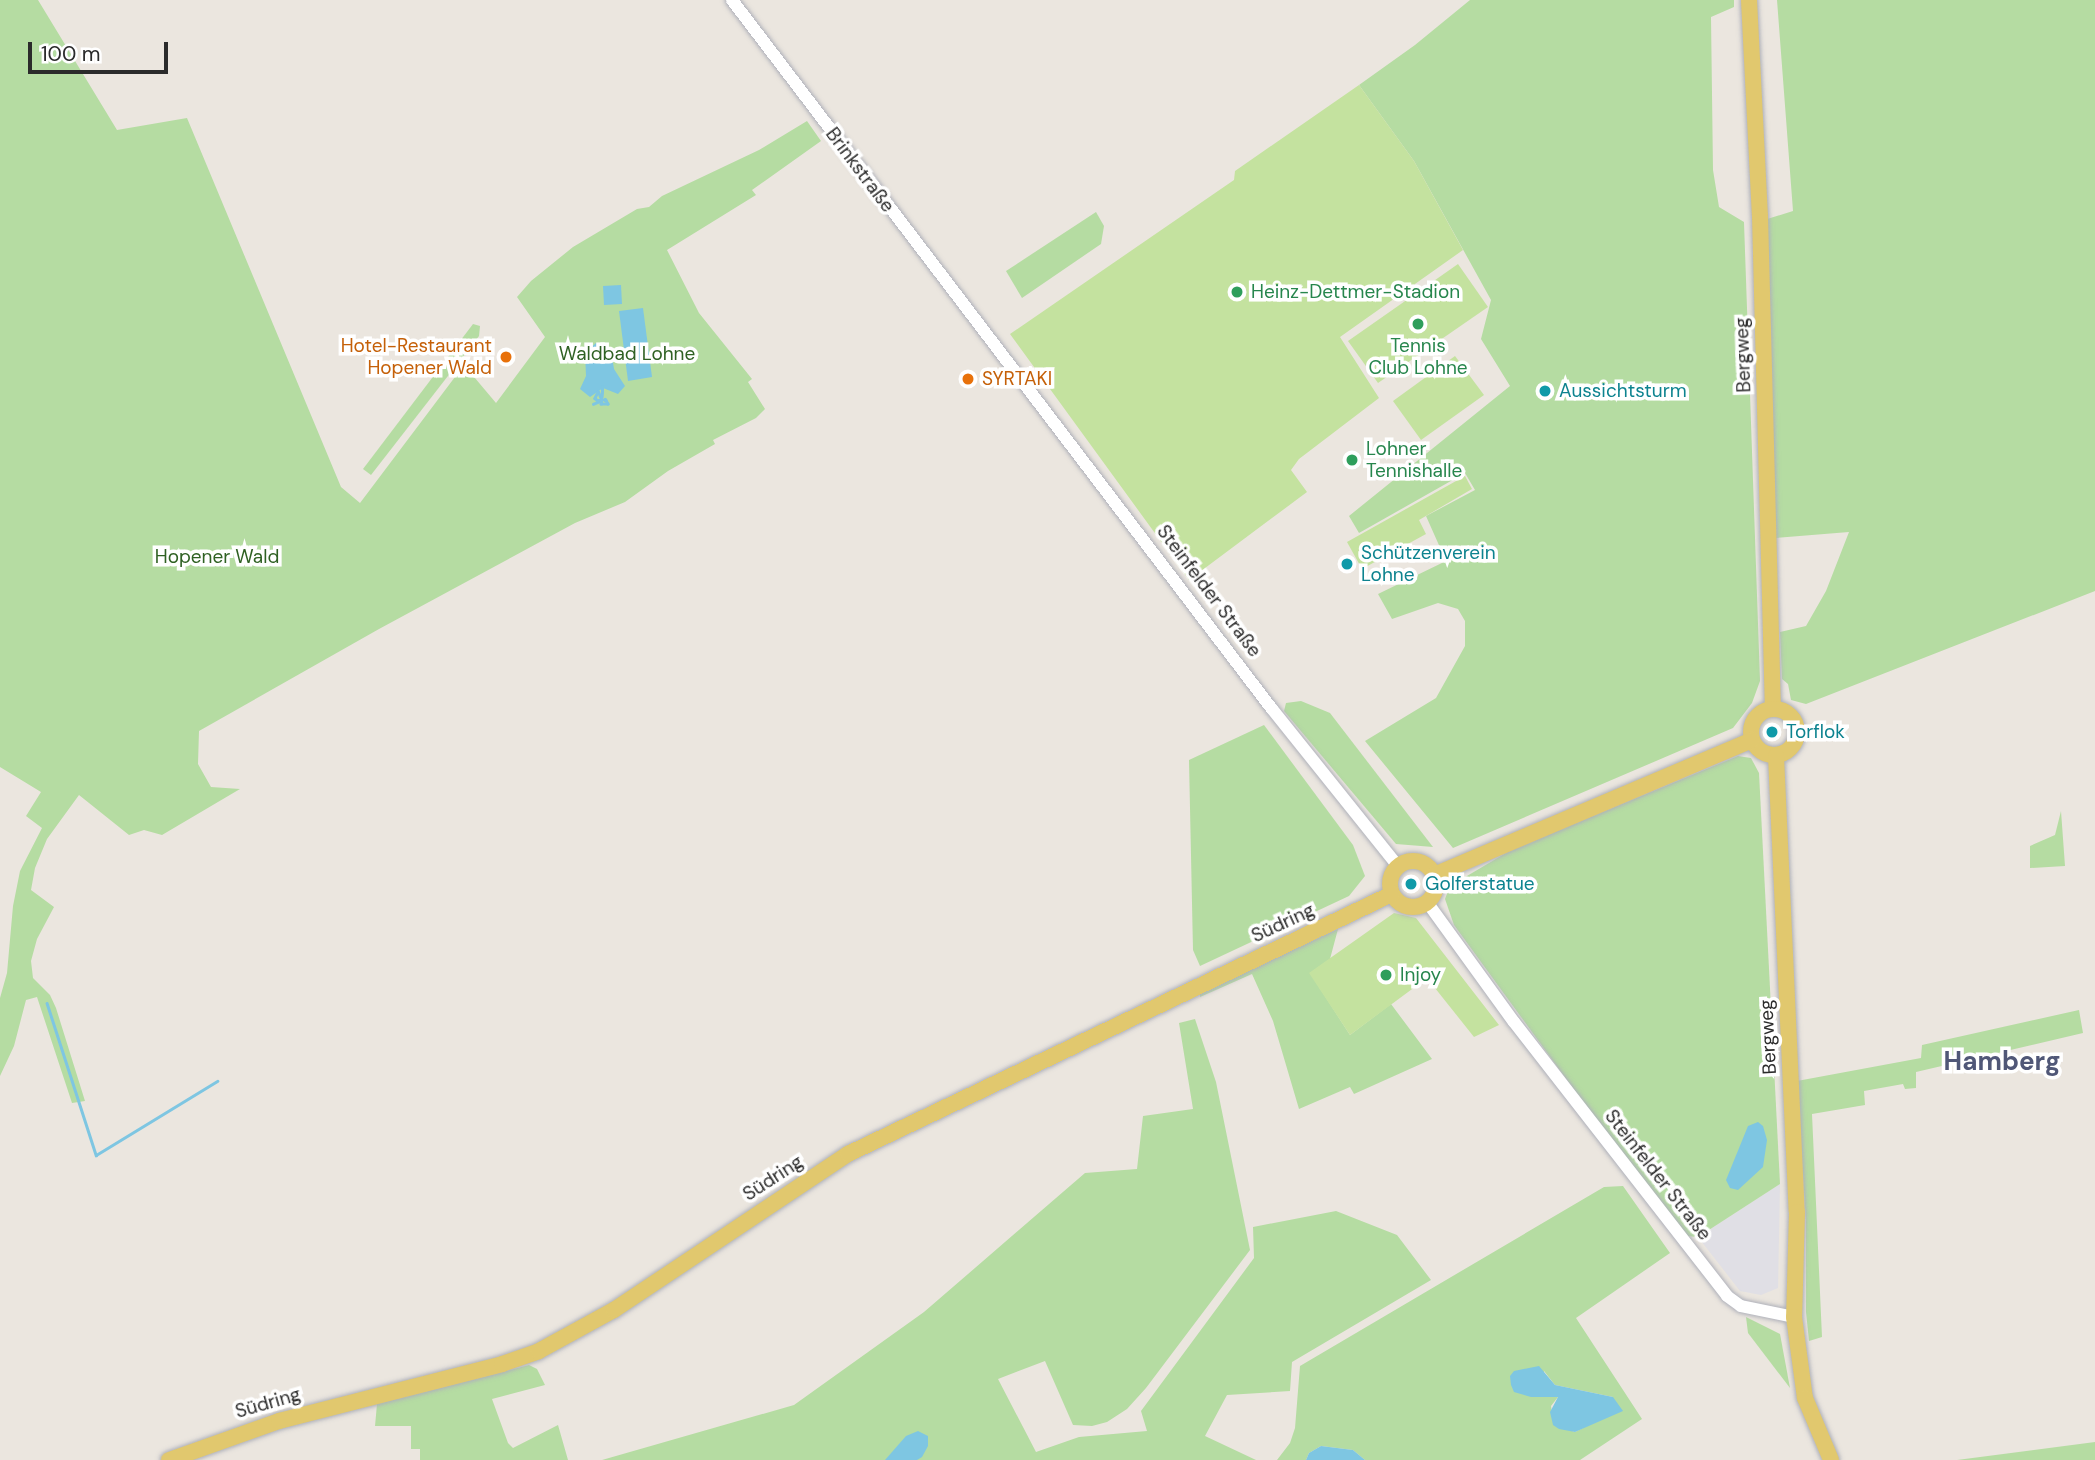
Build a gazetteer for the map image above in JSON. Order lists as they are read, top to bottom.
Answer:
{
  "streets": {
    "main road": ["Bergweg", "Südring"],
    "street": ["Brinkstraße", "Steinfelder Straße"]
  },
  "crossings": [
    ["Brinkstraße", "Steinfelder Straße"],
    ["Bergweg", "Steinfelder Straße"],
    ["Steinfelder Straße", "Südring"]
  ],
  "districts": ["Hamberg"],
  "parks": ["Waldbad Lohne", "Hopener Wald"],
  "places": [
    "Heinz-Dettmer-Stadion",
    "Tennis Club Lohne",
    "Hotel-Restaurant Hopener Wald",
    "SYRTAKI",
    "Aussichtsturm",
    "Lohner Tennishalle",
    "Schützenverein Lohne",
    "Torflok",
    "Golferstatue",
    "Injoy"
  ],
  "scale_bar": "100 m"
}
